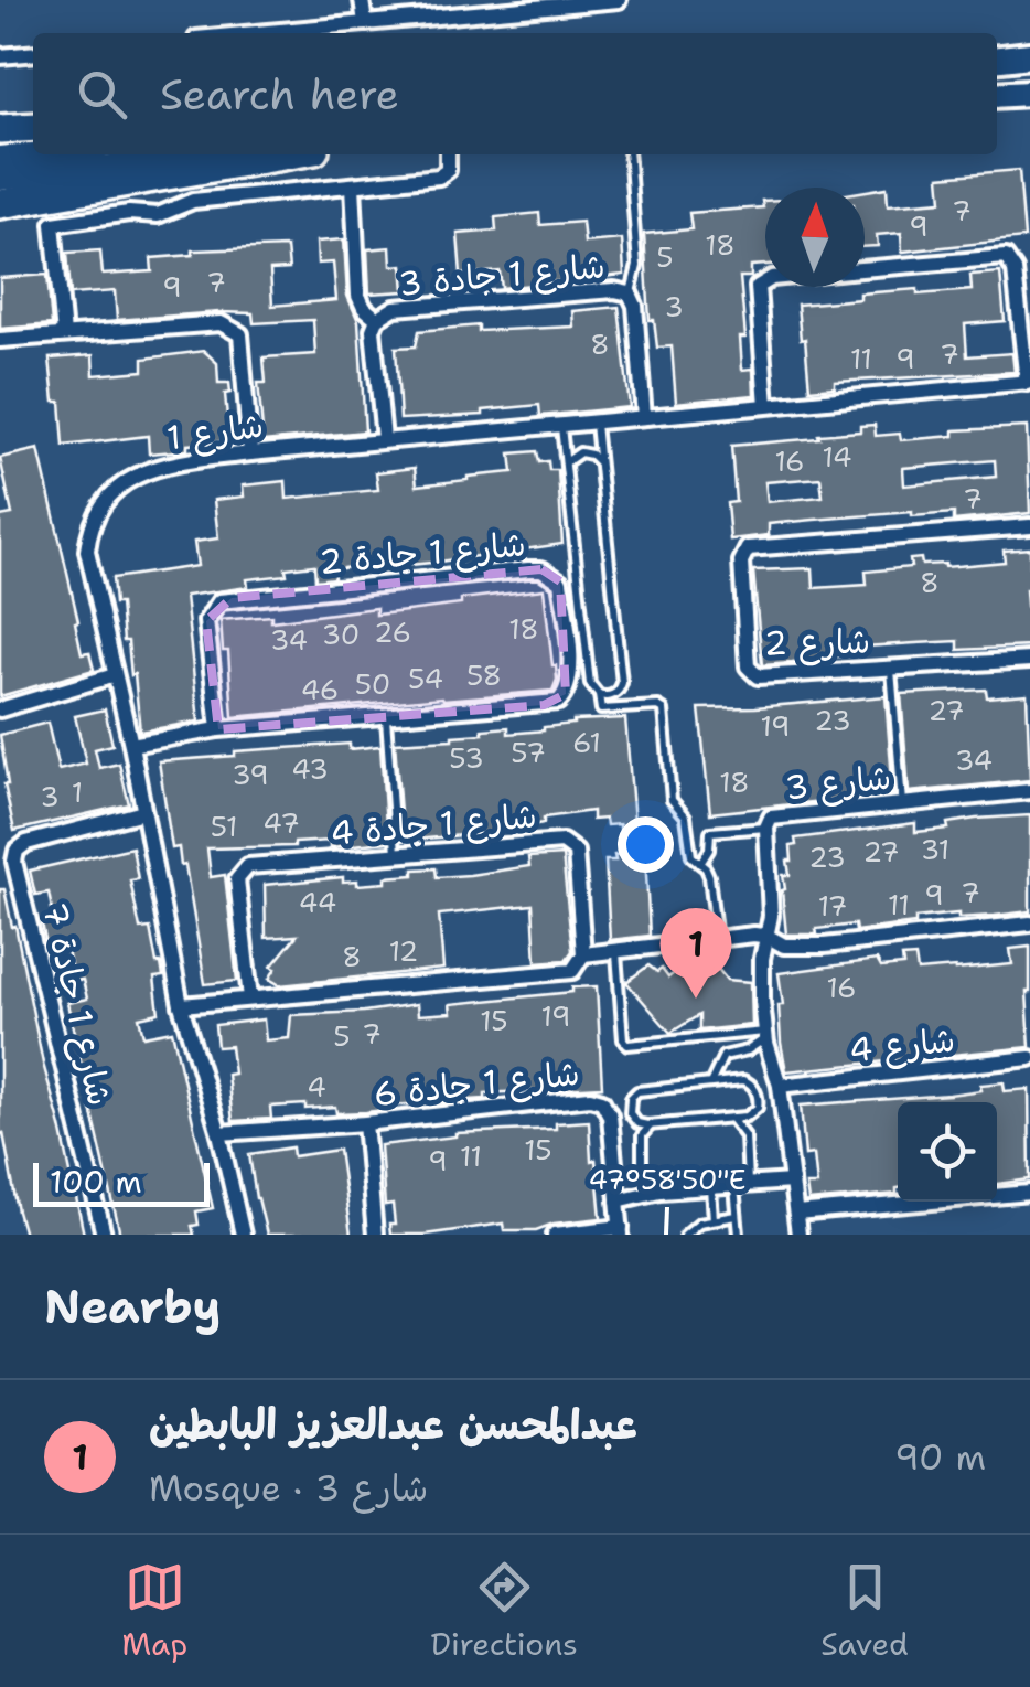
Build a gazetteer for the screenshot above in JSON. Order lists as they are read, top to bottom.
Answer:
{
  "streets": {
    "street": [
      "شارع 1 جادة 3",
      "شارع 1",
      "شارع 1 جادة 2",
      "شارع 2",
      "شارع 3",
      "شارع 1 جادة 4",
      "شارع 1 جادة 7",
      "شارع 4",
      "شارع 1 جادة 6"
    ]
  },
  "crossings": [
    ["شارع 1 جادة 3", "شارع 1"],
    ["شارع 1", "شارع 1 جادة 2"],
    ["شارع 1", "شارع 1 جادة 7"],
    ["شارع 1", "شارع 1 جادة 6"]
  ],
  "house_numbers": [
    "7",
    "9",
    "18",
    "5",
    "7",
    "9",
    "3",
    "8",
    "7",
    "11",
    "9",
    "14",
    "16",
    "7",
    "8",
    "18",
    "26",
    "30",
    "34",
    "58",
    "54",
    "50",
    "46",
    "27",
    "23",
    "19",
    "61",
    "57",
    "53",
    "34",
    "43",
    "39",
    "18",
    "1",
    "3",
    "47",
    "51",
    "31",
    "27",
    "23",
    "7",
    "9",
    "44",
    "11",
    "17",
    "12",
    "8",
    "16",
    "19",
    "15",
    "7",
    "5",
    "4",
    "15",
    "11",
    "9"
  ],
  "scale_bar": "100 m",
  "north": "top",
  "page": {
    "search": "Search here",
    "pins": "1",
    "scale": "100 m",
    "heading": "Nearby",
    "list": [
      {
        "mark": "1",
        "name": "عبدالمحسن عبدالعزيز البابطين",
        "note": "Mosque · شارع 3",
        "value": "90 m"
      }
    ],
    "nav": ["Map", "Directions", "Saved"]
  },
  "coordinates": ["47°58'50\"E"]
}
